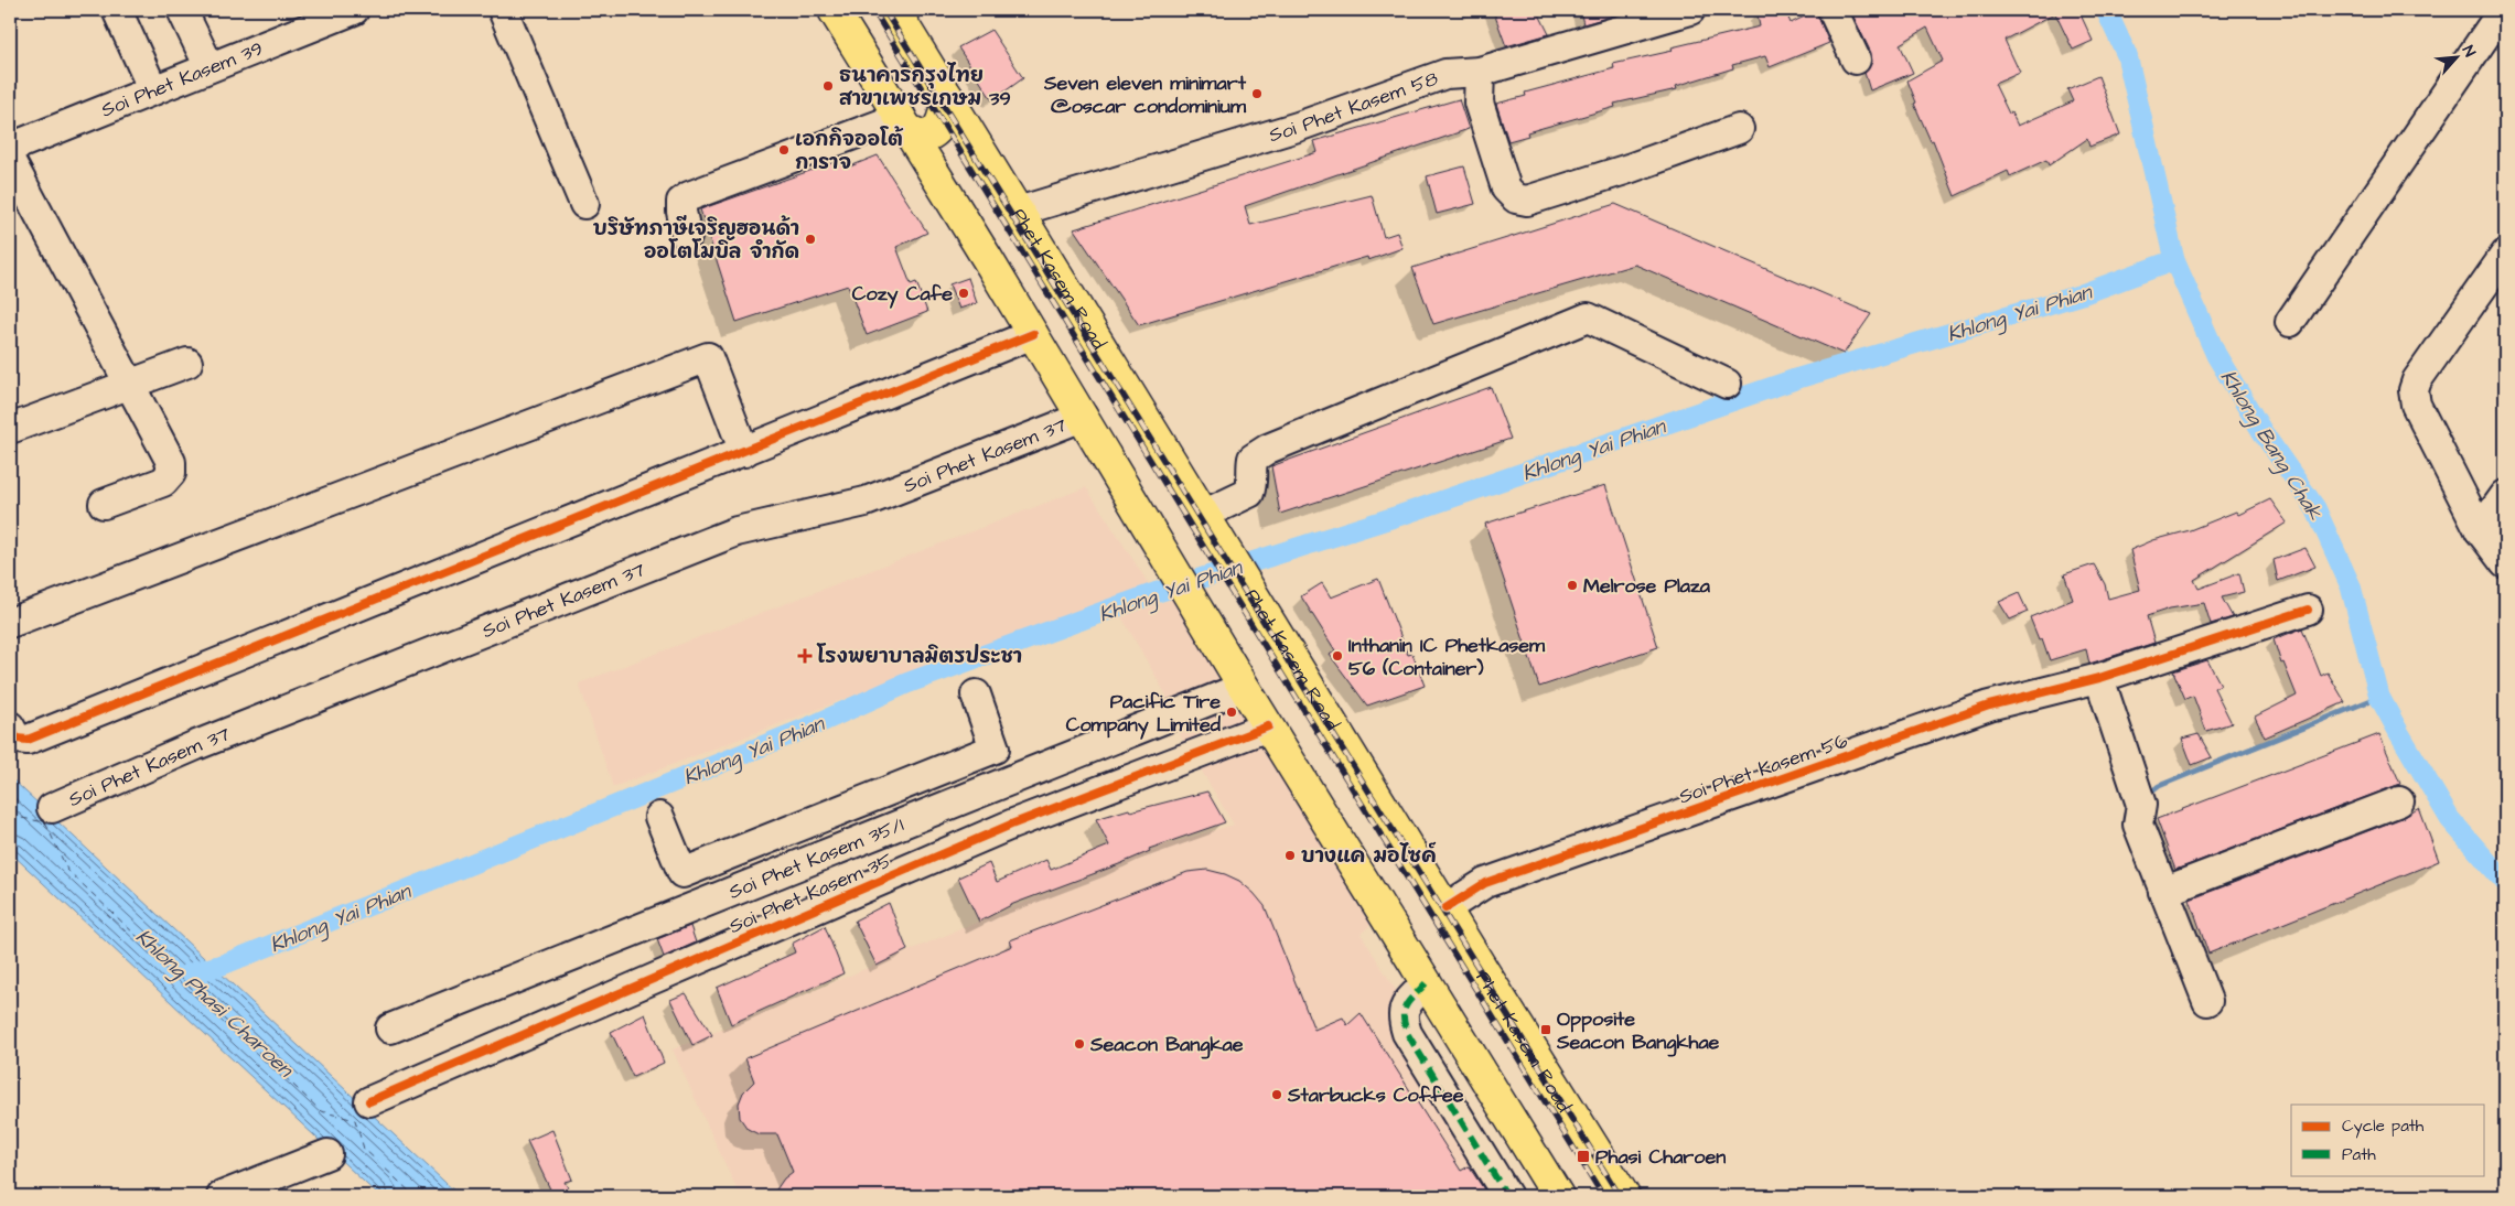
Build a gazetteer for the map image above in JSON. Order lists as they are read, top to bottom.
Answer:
{
  "streets": {
    "main road": ["Phet Kasem Road"],
    "street": [
      "Soi Phet Kasem 39",
      "Soi Phet Kasem 58",
      "Soi Phet Kasem 37",
      "Soi Phet Kasem 56",
      "Soi Phet Kasem 35/1",
      "Soi Phet Kasem 35"
    ]
  },
  "crossings": [
    ["Soi Phet Kasem 58", "Phet Kasem Road"],
    ["Phet Kasem Road", "Soi Phet Kasem 56"]
  ],
  "water": ["Khlong Yai Phian", "Khlong Bang Chak", "Khlong Phasi Charoen"],
  "places": {
    "other": [
      "ธนาคารกรุงไทย สาขาเพชรเกษม 39",
      "Seven eleven minimart @oscar condominium",
      "เอกกิจออโต้ การาจ",
      "บริษัทภาษีเจริญฮอนด้า ออโตโมบิล จำกัด",
      "Cozy Cafe",
      "Melrose Plaza",
      "Inthanin IC Phetkasem 56 (Container)",
      "Pacific Tire Company Limited",
      "บางแค มอไซค์",
      "Seacon Bangkae",
      "Starbucks Coffee"
    ],
    "health": ["โรงพยาบาลมิตรประชา"],
    "transit": ["Opposite Seacon Bangkhae", "Phasi Charoen"]
  },
  "legend": ["Cycle path", "Path"],
  "north": "top right"
}
